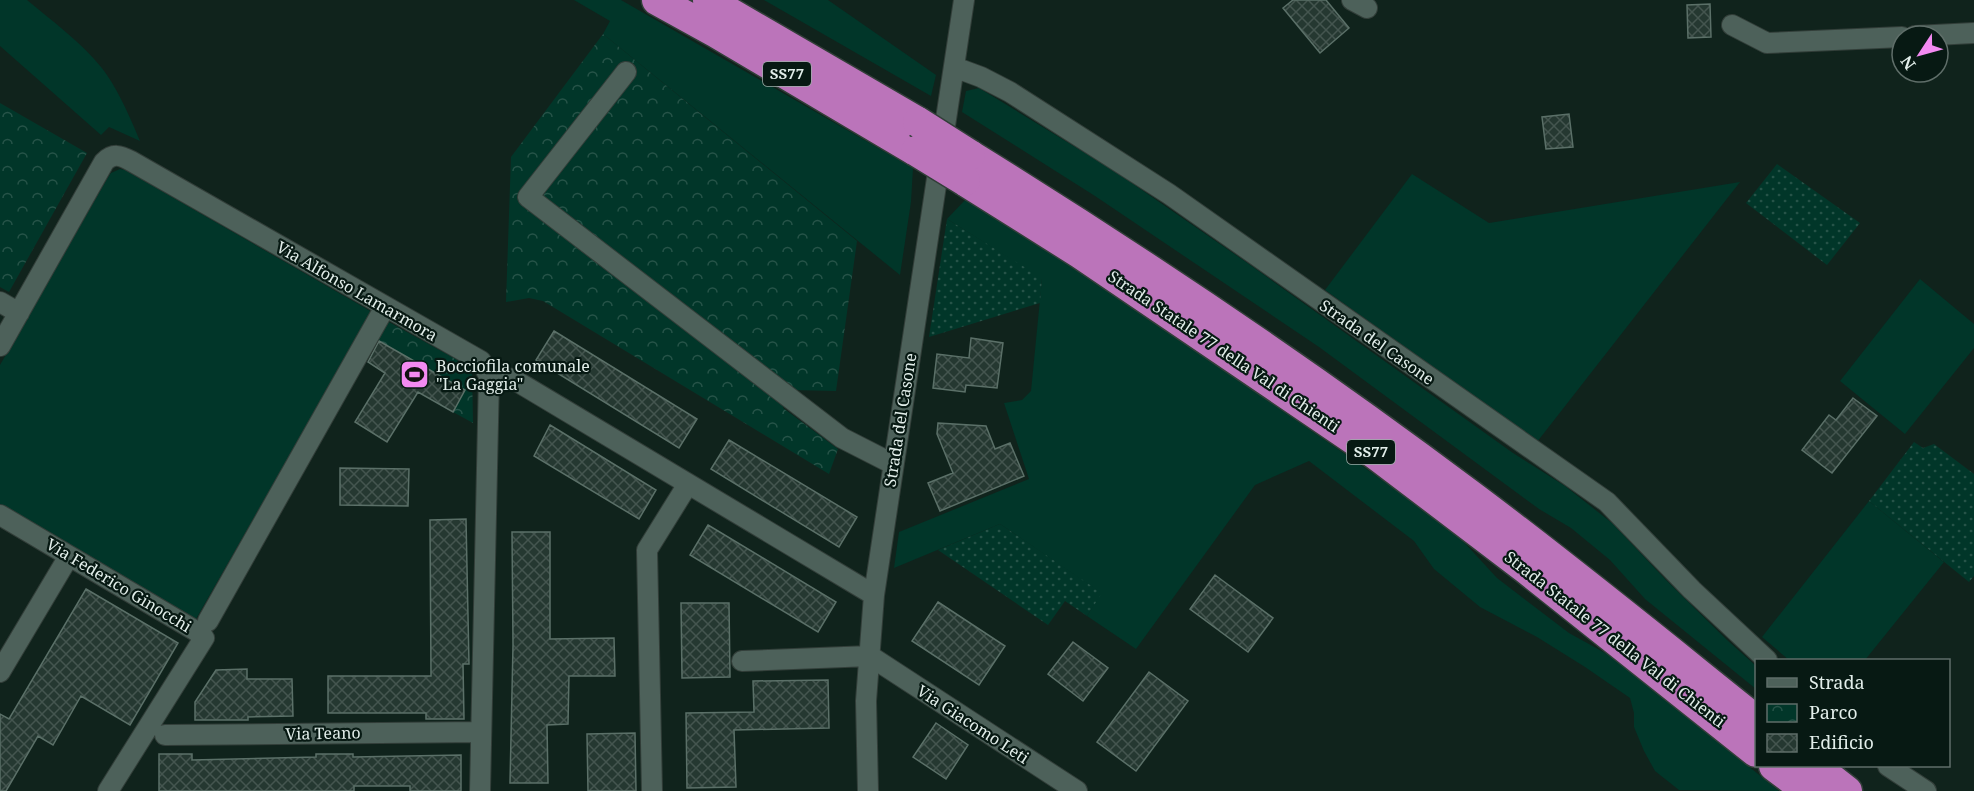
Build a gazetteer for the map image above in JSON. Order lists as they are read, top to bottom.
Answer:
{
  "streets": {
    "highway": ["SS77", "Strada Statale 77 della Val di Chienti"],
    "street": [
      "Via Alfonso Lamarmora",
      "Strada del Casone",
      "Via Federico Ginocchi",
      "Via Giacomo Leti",
      "Via Teano"
    ]
  },
  "crossings": [
    ["Strada del Casone", "Via Giacomo Leti"]
  ],
  "places": {
    "sports": ["Bocciofila comunale \"La Gaggia\""]
  },
  "legend": ["Strada", "Parco", "Edificio"],
  "north": "bottom left"
}
